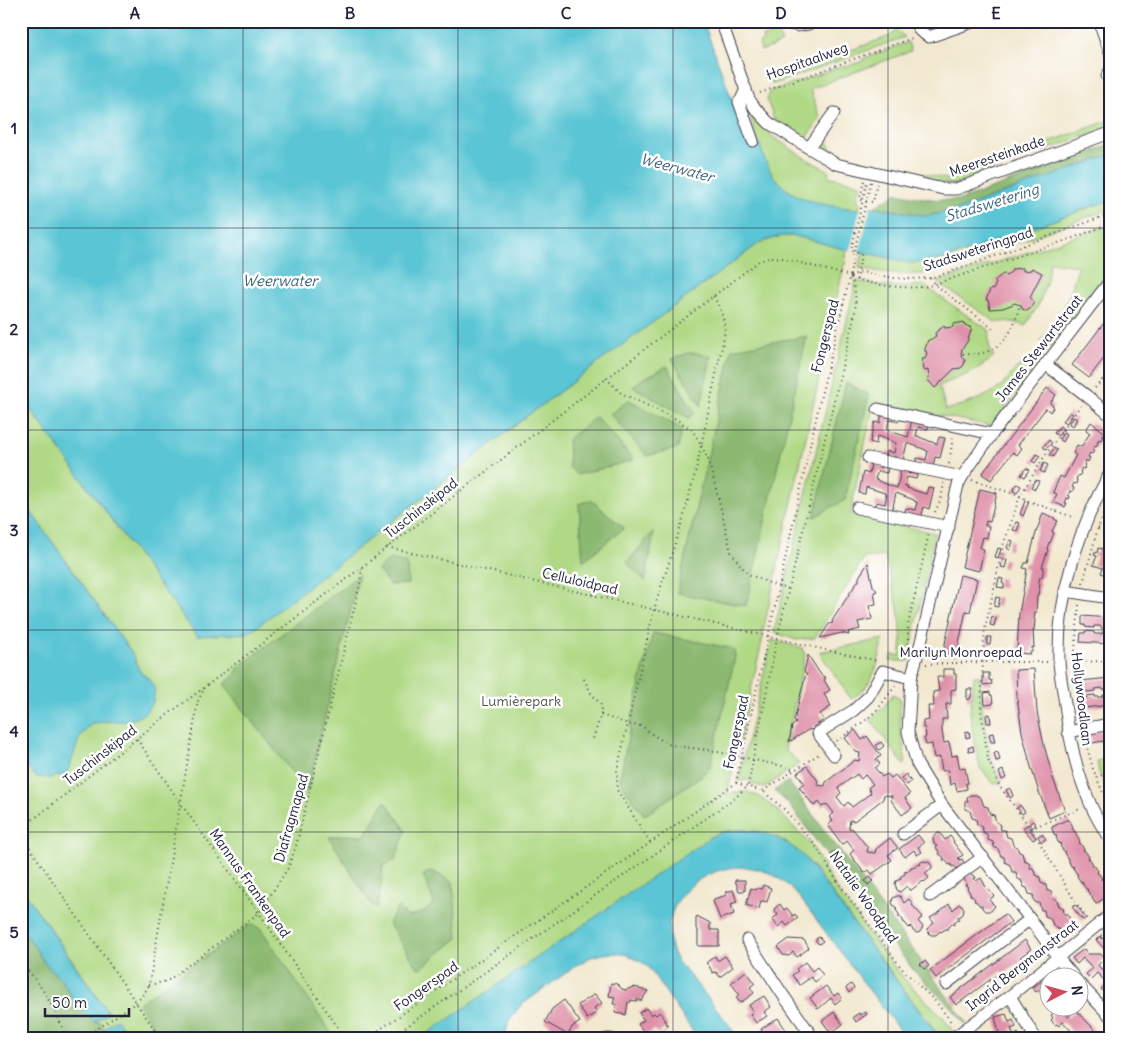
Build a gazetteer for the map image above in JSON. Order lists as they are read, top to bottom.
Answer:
{
  "streets": {
    "street": [
      "Meeresteinkade",
      "James Stewartstraat",
      "Hollywoodlaan",
      "Ingrid Bergmanstraat"
    ],
    "path": [
      "Hospitaalweg",
      "Stadsweteringpad",
      "Fongerspad",
      "Tuschinskipad",
      "Celluloidpad",
      "Marilyn Monroepad",
      "Diafragmapad",
      "Mannus Frankenpad",
      "Natalie Woodpad"
    ]
  },
  "crossings": [
    ["Stadsweteringpad", "Fongerspad"],
    ["Stadsweteringpad", "Tuschinskipad"],
    ["Fongerspad", "Tuschinskipad"],
    ["Fongerspad", "Celluloidpad"],
    ["Fongerspad", "Marilyn Monroepad"],
    ["Fongerspad", "Natalie Woodpad"],
    ["James Stewartstraat", "Marilyn Monroepad"],
    ["James Stewartstraat", "Ingrid Bergmanstraat"],
    ["Tuschinskipad", "Celluloidpad"],
    ["Tuschinskipad", "Diafragmapad"],
    ["Tuschinskipad", "Mannus Frankenpad"],
    ["Celluloidpad", "Marilyn Monroepad"],
    ["Marilyn Monroepad", "Hollywoodlaan"],
    ["Diafragmapad", "Mannus Frankenpad"],
    ["Natalie Woodpad", "Ingrid Bergmanstraat"]
  ],
  "water": ["Weerwater", "Stadswetering"],
  "parks": ["Lumièrepark"],
  "scale_bar": "50 m",
  "north": "right",
  "grid": {
    "columns": [
      "A",
      "B",
      "C",
      "D",
      "E"
    ],
    "rows": [
      "1",
      "2",
      "3",
      "4",
      "5"
    ]
  }
}
